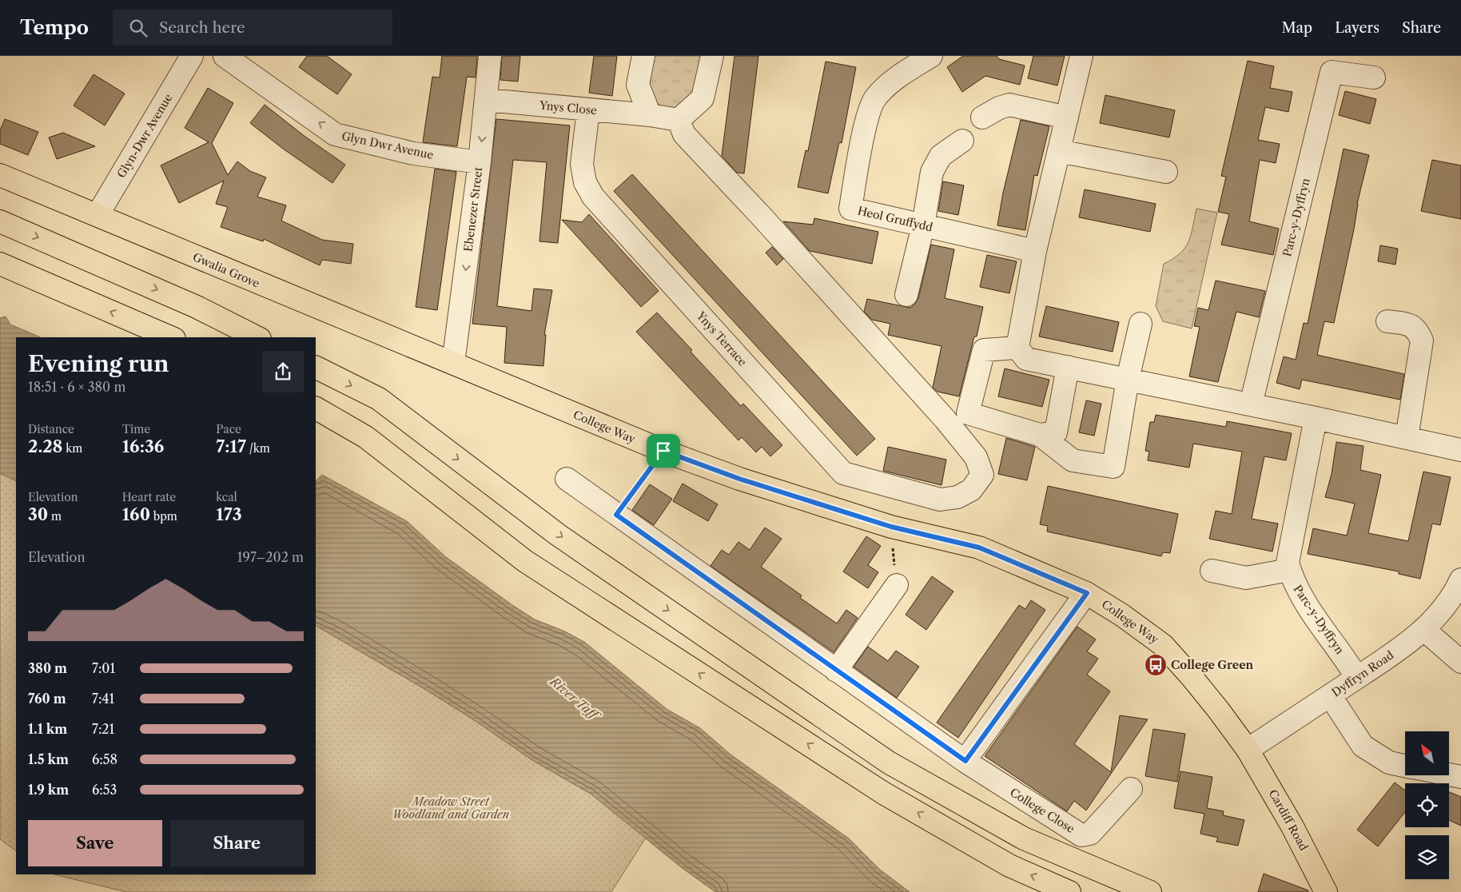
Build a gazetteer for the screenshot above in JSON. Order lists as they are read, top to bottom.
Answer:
{
  "streets": {
    "main road": ["Gwalia Grove", "College Way", "Cardiff Road"],
    "street": [
      "Ynys Close",
      "Glyn-Dwr Avenue",
      "Glyn Dwr Avenue",
      "Ebenezer Street",
      "Parc-y-Dyffryn",
      "Heol Gruffydd",
      "Ynys Terrace",
      "Dyffryn Road",
      "College Close"
    ]
  },
  "crossings": [
    ["Ynys Close", "Ebenezer Street"],
    ["Ynys Close", "Ynys Terrace"],
    ["Glyn-Dwr Avenue", "Gwalia Grove"],
    ["Glyn Dwr Avenue", "Ebenezer Street"],
    ["Ebenezer Street", "Gwalia Grove"],
    ["Ebenezer Street", "College Way"],
    ["Parc-y-Dyffryn", "Dyffryn Road"],
    ["Gwalia Grove", "College Way"],
    ["College Way", "Dyffryn Road"],
    ["College Way", "Cardiff Road"],
    ["Dyffryn Road", "Cardiff Road"]
  ],
  "one_way": ["Glyn Dwr Avenue", "Ebenezer Street"],
  "water": ["River Taff"],
  "parks": ["Meadow Street Woodland and Garden"],
  "places": {
    "bus stop": ["College Green"]
  },
  "north": "top left",
  "page": {
    "header": "Tempo",
    "search": "Search here",
    "nav": ["Map", "Layers", "Share"],
    "heading": ["Evening run", "18:51 · 6 × 380 m"],
    "stats": [
      ["Distance", "2.28 km"],
      ["Time", "16:36"],
      ["Pace", "7:17 /km"],
      ["Elevation", "30 m"],
      ["Heart rate", "160 bpm"],
      ["kcal", "173"]
    ],
    "chart": ["Elevation", "197–202 m"],
    "list": [
      {
        "name": "380 m",
        "note": "7:01"
      },
      {
        "name": "760 m",
        "note": "7:41"
      },
      {
        "name": "1.1 km",
        "note": "7:21"
      },
      {
        "name": "1.5 km",
        "note": "6:58"
      },
      {
        "name": "1.9 km",
        "note": "6:53"
      }
    ],
    "buttons": ["Save", "Share"]
  }
}
